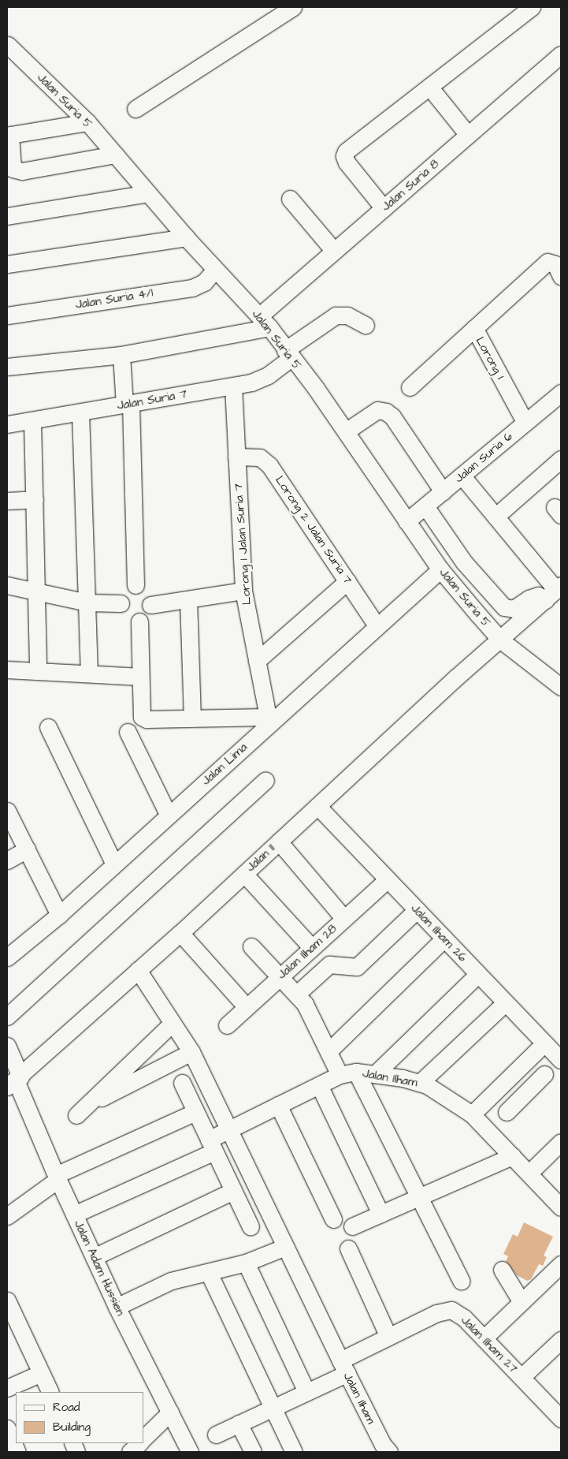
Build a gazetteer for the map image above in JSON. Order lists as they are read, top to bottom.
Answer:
{
  "streets": {
    "street": [
      "Jalan Suria 5",
      "Jalan Suria 8",
      "Jalan Suria 4/1",
      "Lorong 1",
      "Jalan Suria 7",
      "Jalan Suria 6",
      "Lorong 2 Jalan Suria 7",
      "Lorong 1 Jalan Suria 7",
      "Jalan Lima",
      "Jalan 11",
      "Jalan Ilham 26",
      "Jalan Ilham 28",
      "Jalan Ilham",
      "Jalan Adam Hussien",
      "Jalan Ilham 27"
    ]
  },
  "crossings": [
    ["Jalan Suria 5", "Jalan Suria 8"],
    ["Jalan Suria 5", "Jalan Suria 4/1"],
    ["Jalan Suria 5", "Jalan Suria 7"],
    ["Jalan Suria 5", "Jalan Suria 6"],
    ["Jalan Suria 5", "Jalan Lima"],
    ["Jalan Suria 5", "Jalan 11"],
    ["Lorong 1", "Jalan Suria 6"],
    ["Jalan Suria 7", "Lorong 1 Jalan Suria 7"],
    ["Lorong 2 Jalan Suria 7", "Lorong 1 Jalan Suria 7"],
    ["Lorong 2 Jalan Suria 7", "Jalan Lima"],
    ["Lorong 1 Jalan Suria 7", "Jalan Lima"],
    ["Jalan 11", "Jalan Ilham 26"],
    ["Jalan 11", "Jalan Ilham"],
    ["Jalan 11", "Jalan Adam Hussien"],
    ["Jalan Ilham 26", "Jalan Ilham 28"],
    ["Jalan Ilham", "Jalan Ilham 27"]
  ],
  "legend": ["Road", "Building"]
}
